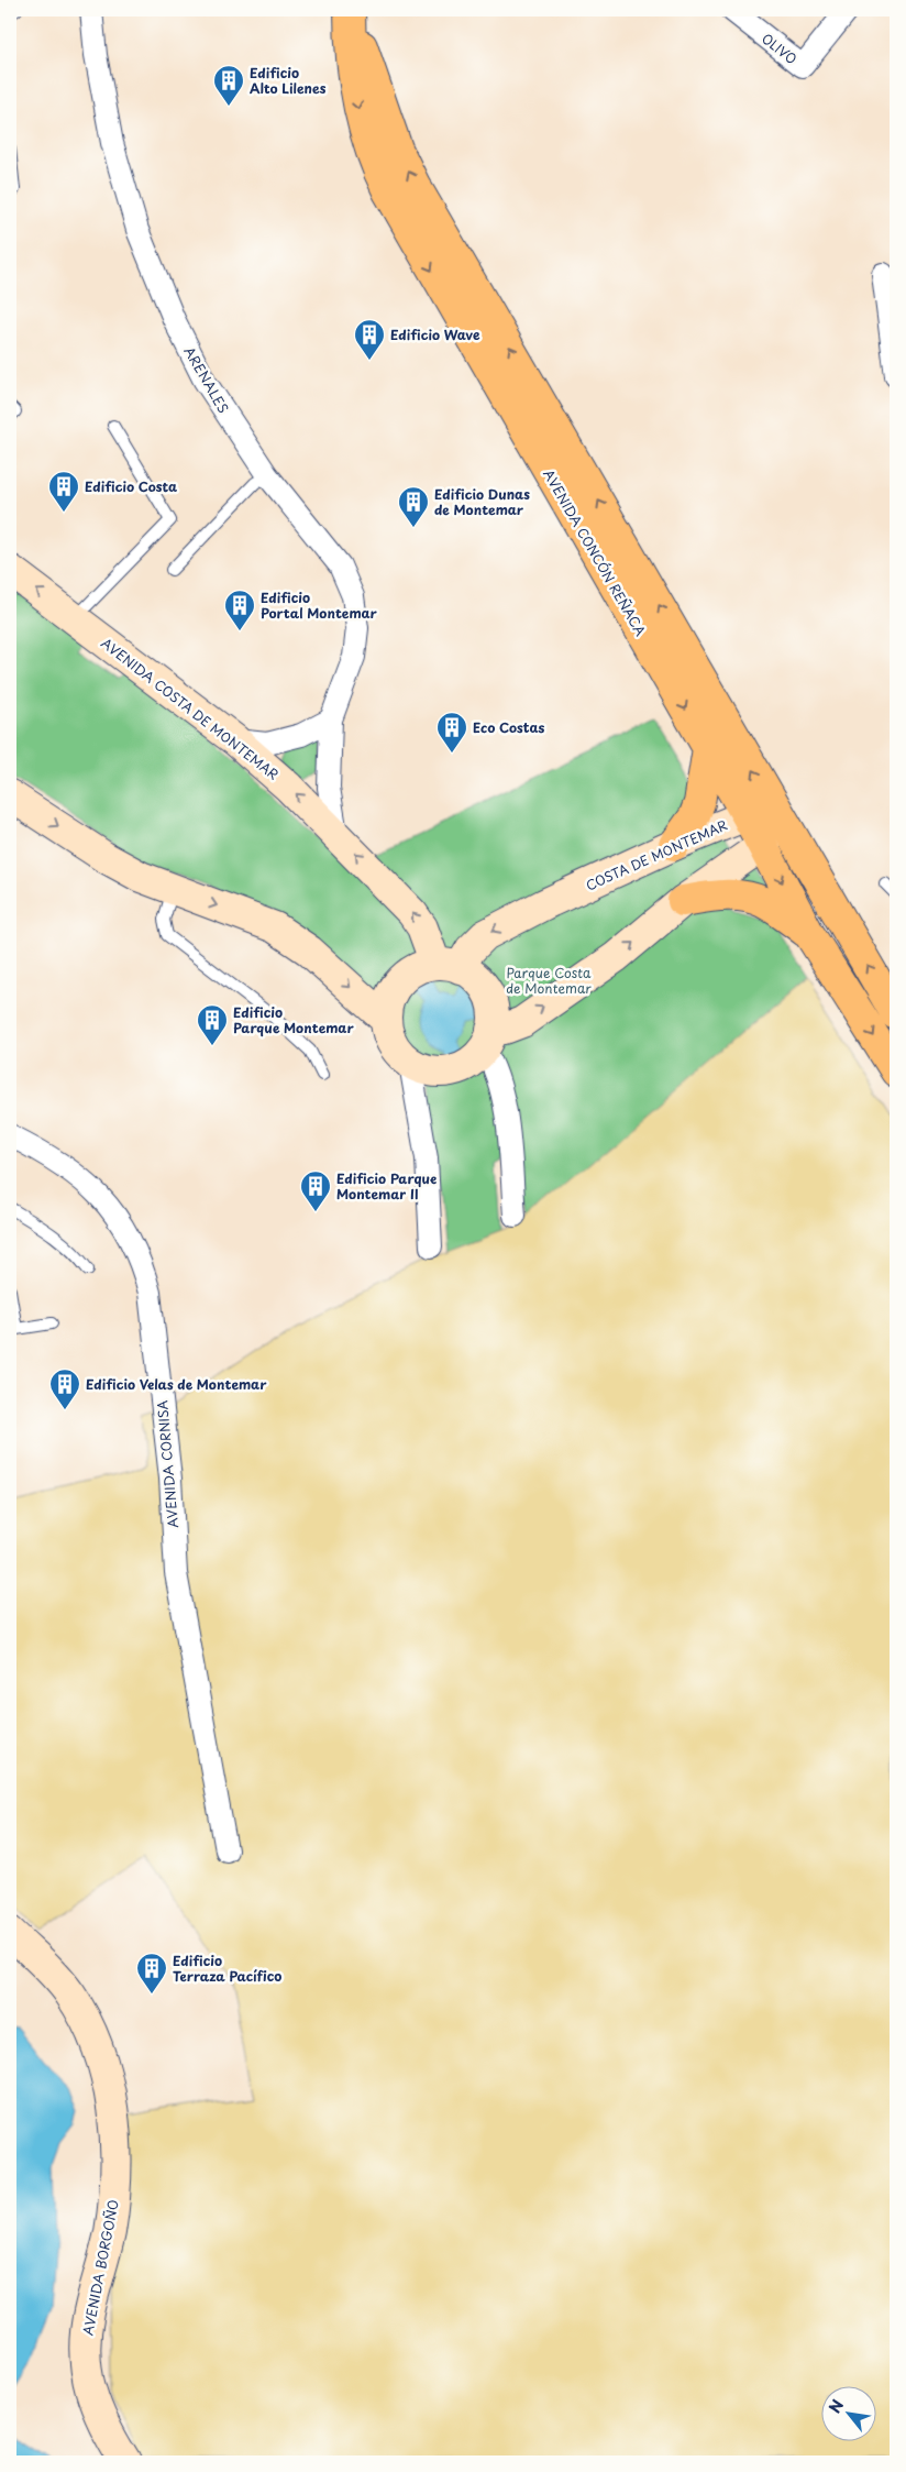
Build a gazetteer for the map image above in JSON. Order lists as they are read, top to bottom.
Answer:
{
  "streets": {
    "main road": ["AVENIDA CONCÓN REÑACA"],
    "street": [
      "OLIVO",
      "ARENALES",
      "AVENIDA COSTA DE MONTEMAR",
      "COSTA DE MONTEMAR",
      "AVENIDA CORNISA",
      "AVENIDA BORGOÑO"
    ]
  },
  "crossings": [
    ["ARENALES", "AVENIDA COSTA DE MONTEMAR"],
    ["AVENIDA CONCÓN REÑACA", "COSTA DE MONTEMAR"],
    ["AVENIDA COSTA DE MONTEMAR", "COSTA DE MONTEMAR"]
  ],
  "parks": ["Parque Costa de Montemar"],
  "places": {
    "building": [
      "Edificio Alto Lilenes",
      "Edificio Wave",
      "Edificio Costa",
      "Edificio Dunas de Montemar",
      "Edificio Portal Montemar",
      "Eco Costas",
      "Edificio Parque Montemar",
      "Edificio Parque Montemar II",
      "Edificio Velas de Montemar",
      "Edificio Terraza Pacífico"
    ]
  },
  "north": "top left"
}
